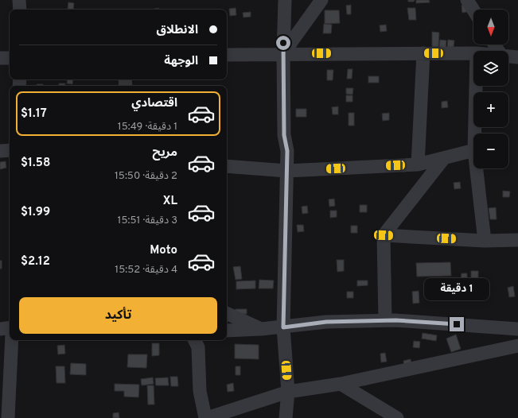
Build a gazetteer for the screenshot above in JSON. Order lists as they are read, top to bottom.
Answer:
{
  "north": "bottom",
  "page": {
    "map_buttons": ["+", "−"],
    "banner": ["الانطلاق", "الوجهة"],
    "list": [
      {
        "name": "اقتصادي",
        "note": "1 دقيقة · 15:49",
        "value": "$1.17"
      },
      {
        "name": "مريح",
        "note": "2 دقيقة · 15:50",
        "value": "$1.58"
      },
      {
        "name": "XL",
        "note": "3 دقيقة · 15:51",
        "value": "$1.99"
      },
      {
        "name": "Moto",
        "note": "4 دقيقة · 15:52",
        "value": "$2.12"
      }
    ],
    "bubble": "1 دقيقة",
    "buttons": "تأكيد"
  }
}
